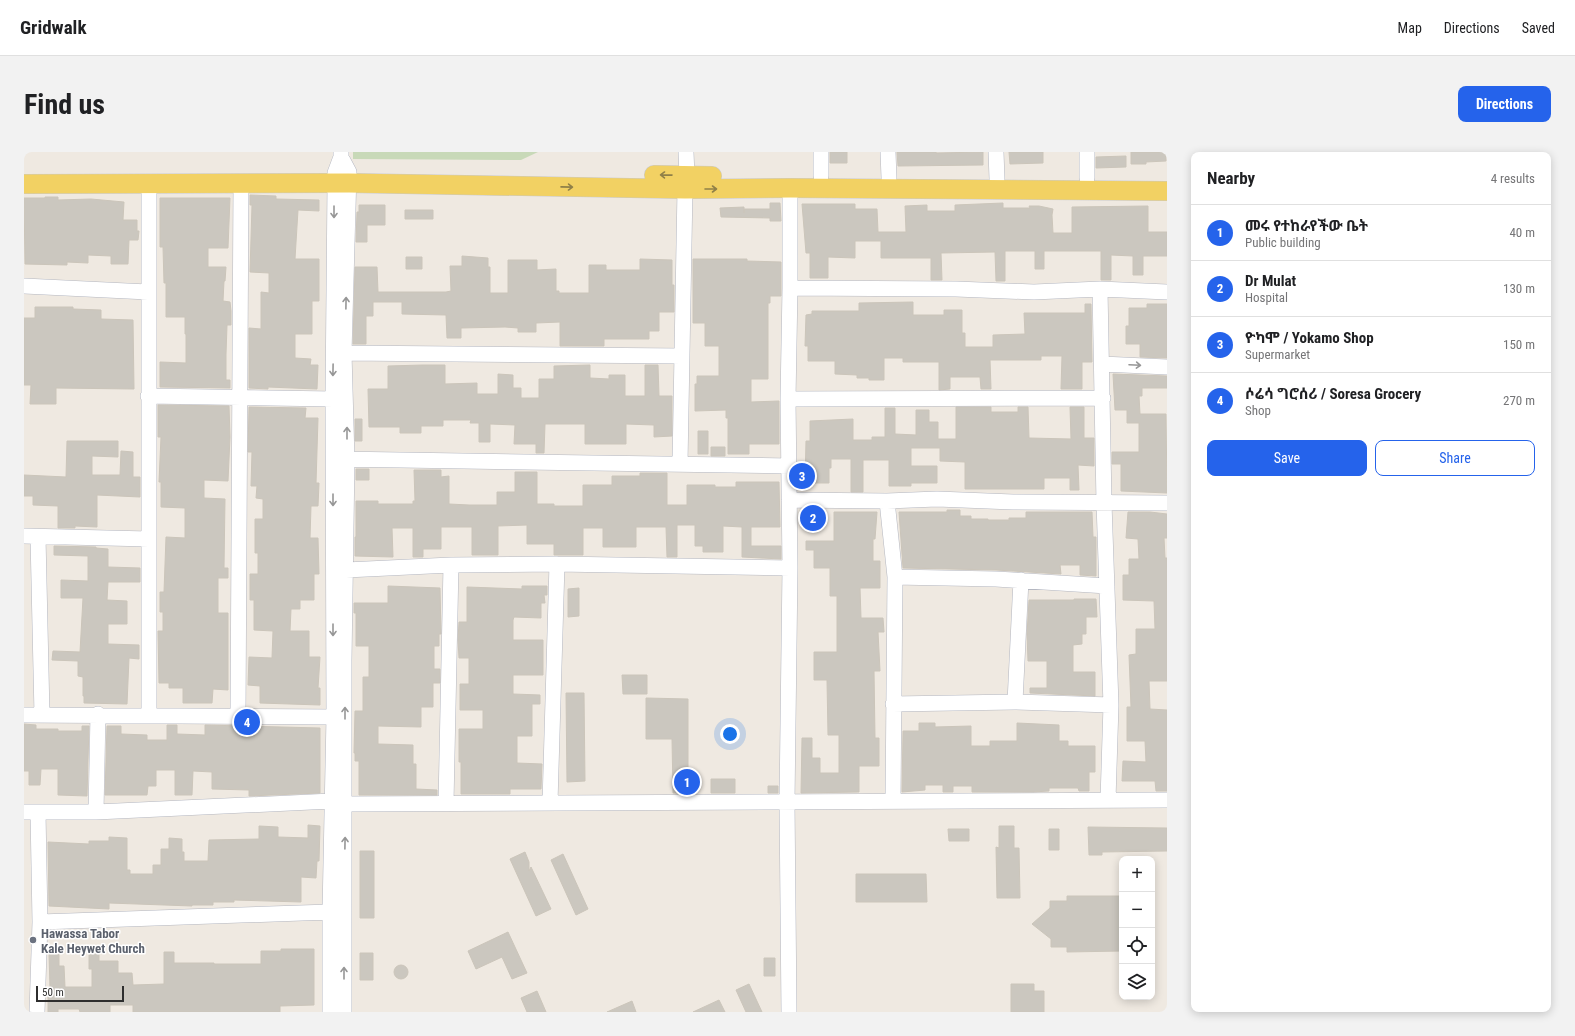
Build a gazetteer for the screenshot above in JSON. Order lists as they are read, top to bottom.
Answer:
{
  "places": ["Hawassa Tabor Kale Heywet Church"],
  "scale_bar": "50 m",
  "page": {
    "header": "Gridwalk",
    "nav": ["Map", "Directions", "Saved"],
    "buttons": [
      "Directions",
      ["Save", "Share"]
    ],
    "title": "Find us",
    "heading": ["Nearby", "4 results"],
    "list": [
      {
        "mark": "1",
        "name": "መሩ የተከራየችው ቤት",
        "note": "Public building",
        "value": "40 m"
      },
      {
        "mark": "2",
        "name": "Dr Mulat",
        "note": "Hospital",
        "value": "130 m"
      },
      {
        "mark": "3",
        "name": "ዮካሞ / Yokamo Shop",
        "note": "Supermarket",
        "value": "150 m"
      },
      {
        "mark": "4",
        "name": "ሶሬሳ ግሮሰሪ / Soresa Grocery",
        "note": "Shop",
        "value": "270 m"
      }
    ],
    "pins": [
      "3",
      "2",
      "4",
      "1"
    ],
    "map_buttons": ["+", "−"],
    "scale": "50 m"
  }
}
